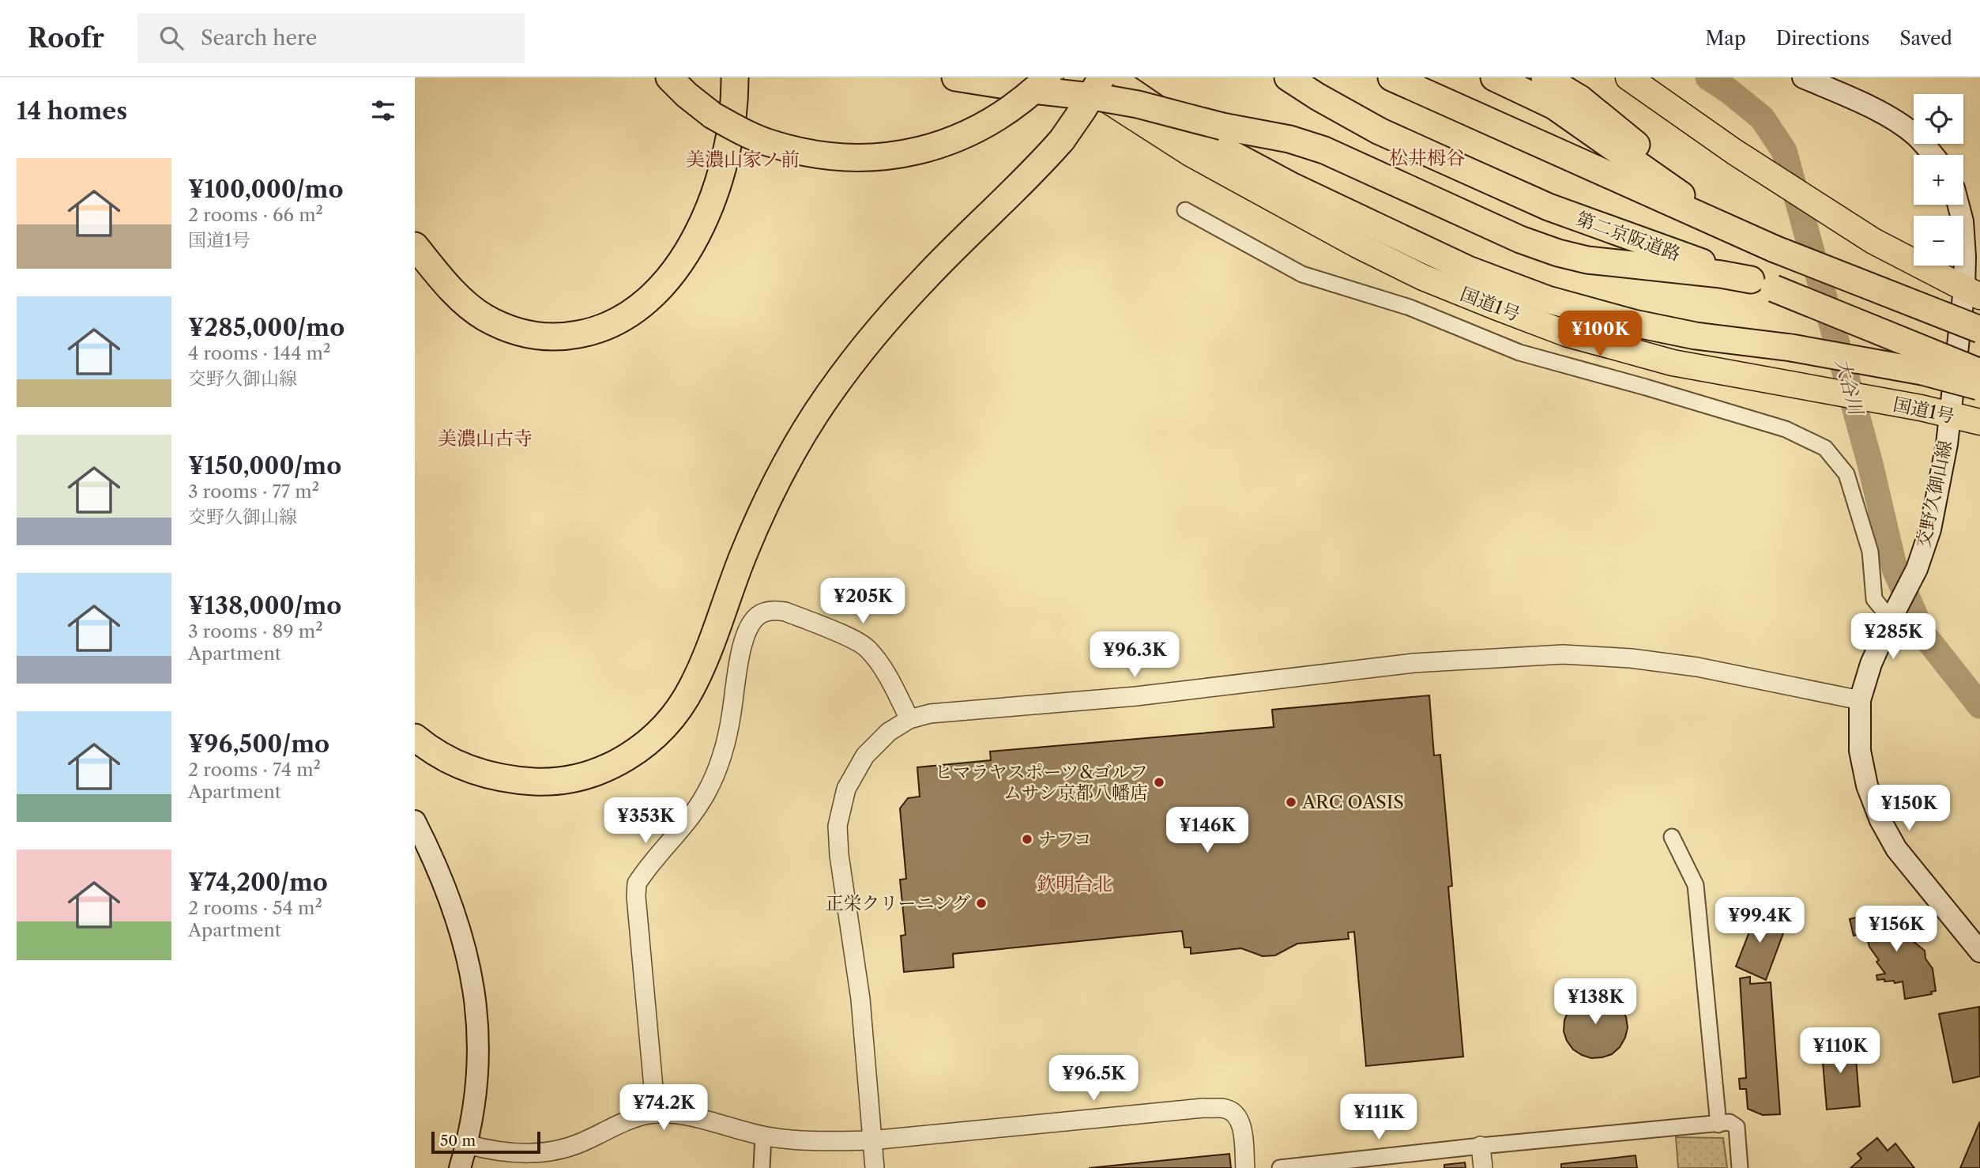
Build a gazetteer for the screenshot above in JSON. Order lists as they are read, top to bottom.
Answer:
{
  "streets": {
    "highway": ["第二京阪道路", "国道1号"],
    "main road": ["交野久御山線"]
  },
  "crossings": [
    ["国道1号", "交野久御山線"]
  ],
  "districts": [
    "松井栂谷",
    "美濃山家ノ前",
    "美濃山古寺",
    "欽明台北"
  ],
  "water": ["大谷川"],
  "places": [
    "ヒマラヤスポーツ&ゴルフ ムサシ京都八幡店",
    "ARC OASIS",
    "ナフコ",
    "正栄クリーニング"
  ],
  "scale_bar": "50 m",
  "page": {
    "header": "Roofr",
    "search": "Search here",
    "nav": ["Map", "Directions", "Saved"],
    "heading": "14 homes",
    "map_buttons": ["+", "−"],
    "list": [
      {
        "name": "¥100,000/mo",
        "note": "2 rooms · 66 m² · 国道1号"
      },
      {
        "name": "¥285,000/mo",
        "note": "4 rooms · 144 m² · 交野久御山線"
      },
      {
        "name": "¥150,000/mo",
        "note": "3 rooms · 77 m² · 交野久御山線"
      },
      {
        "name": "¥138,000/mo",
        "note": "3 rooms · 89 m² · Apartment"
      },
      {
        "name": "¥96,500/mo",
        "note": "2 rooms · 74 m² · Apartment"
      },
      {
        "name": "¥74,200/mo",
        "note": "2 rooms · 54 m² · Apartment"
      }
    ],
    "price": [
      "¥100K",
      "¥205K",
      "¥285K",
      "¥96.3K",
      "¥150K",
      "¥353K",
      "¥146K",
      "¥99.4K",
      "¥156K",
      "¥138K",
      "¥110K",
      "¥96.5K",
      "¥74.2K",
      "¥111K"
    ],
    "scale": "50 m"
  }
}
